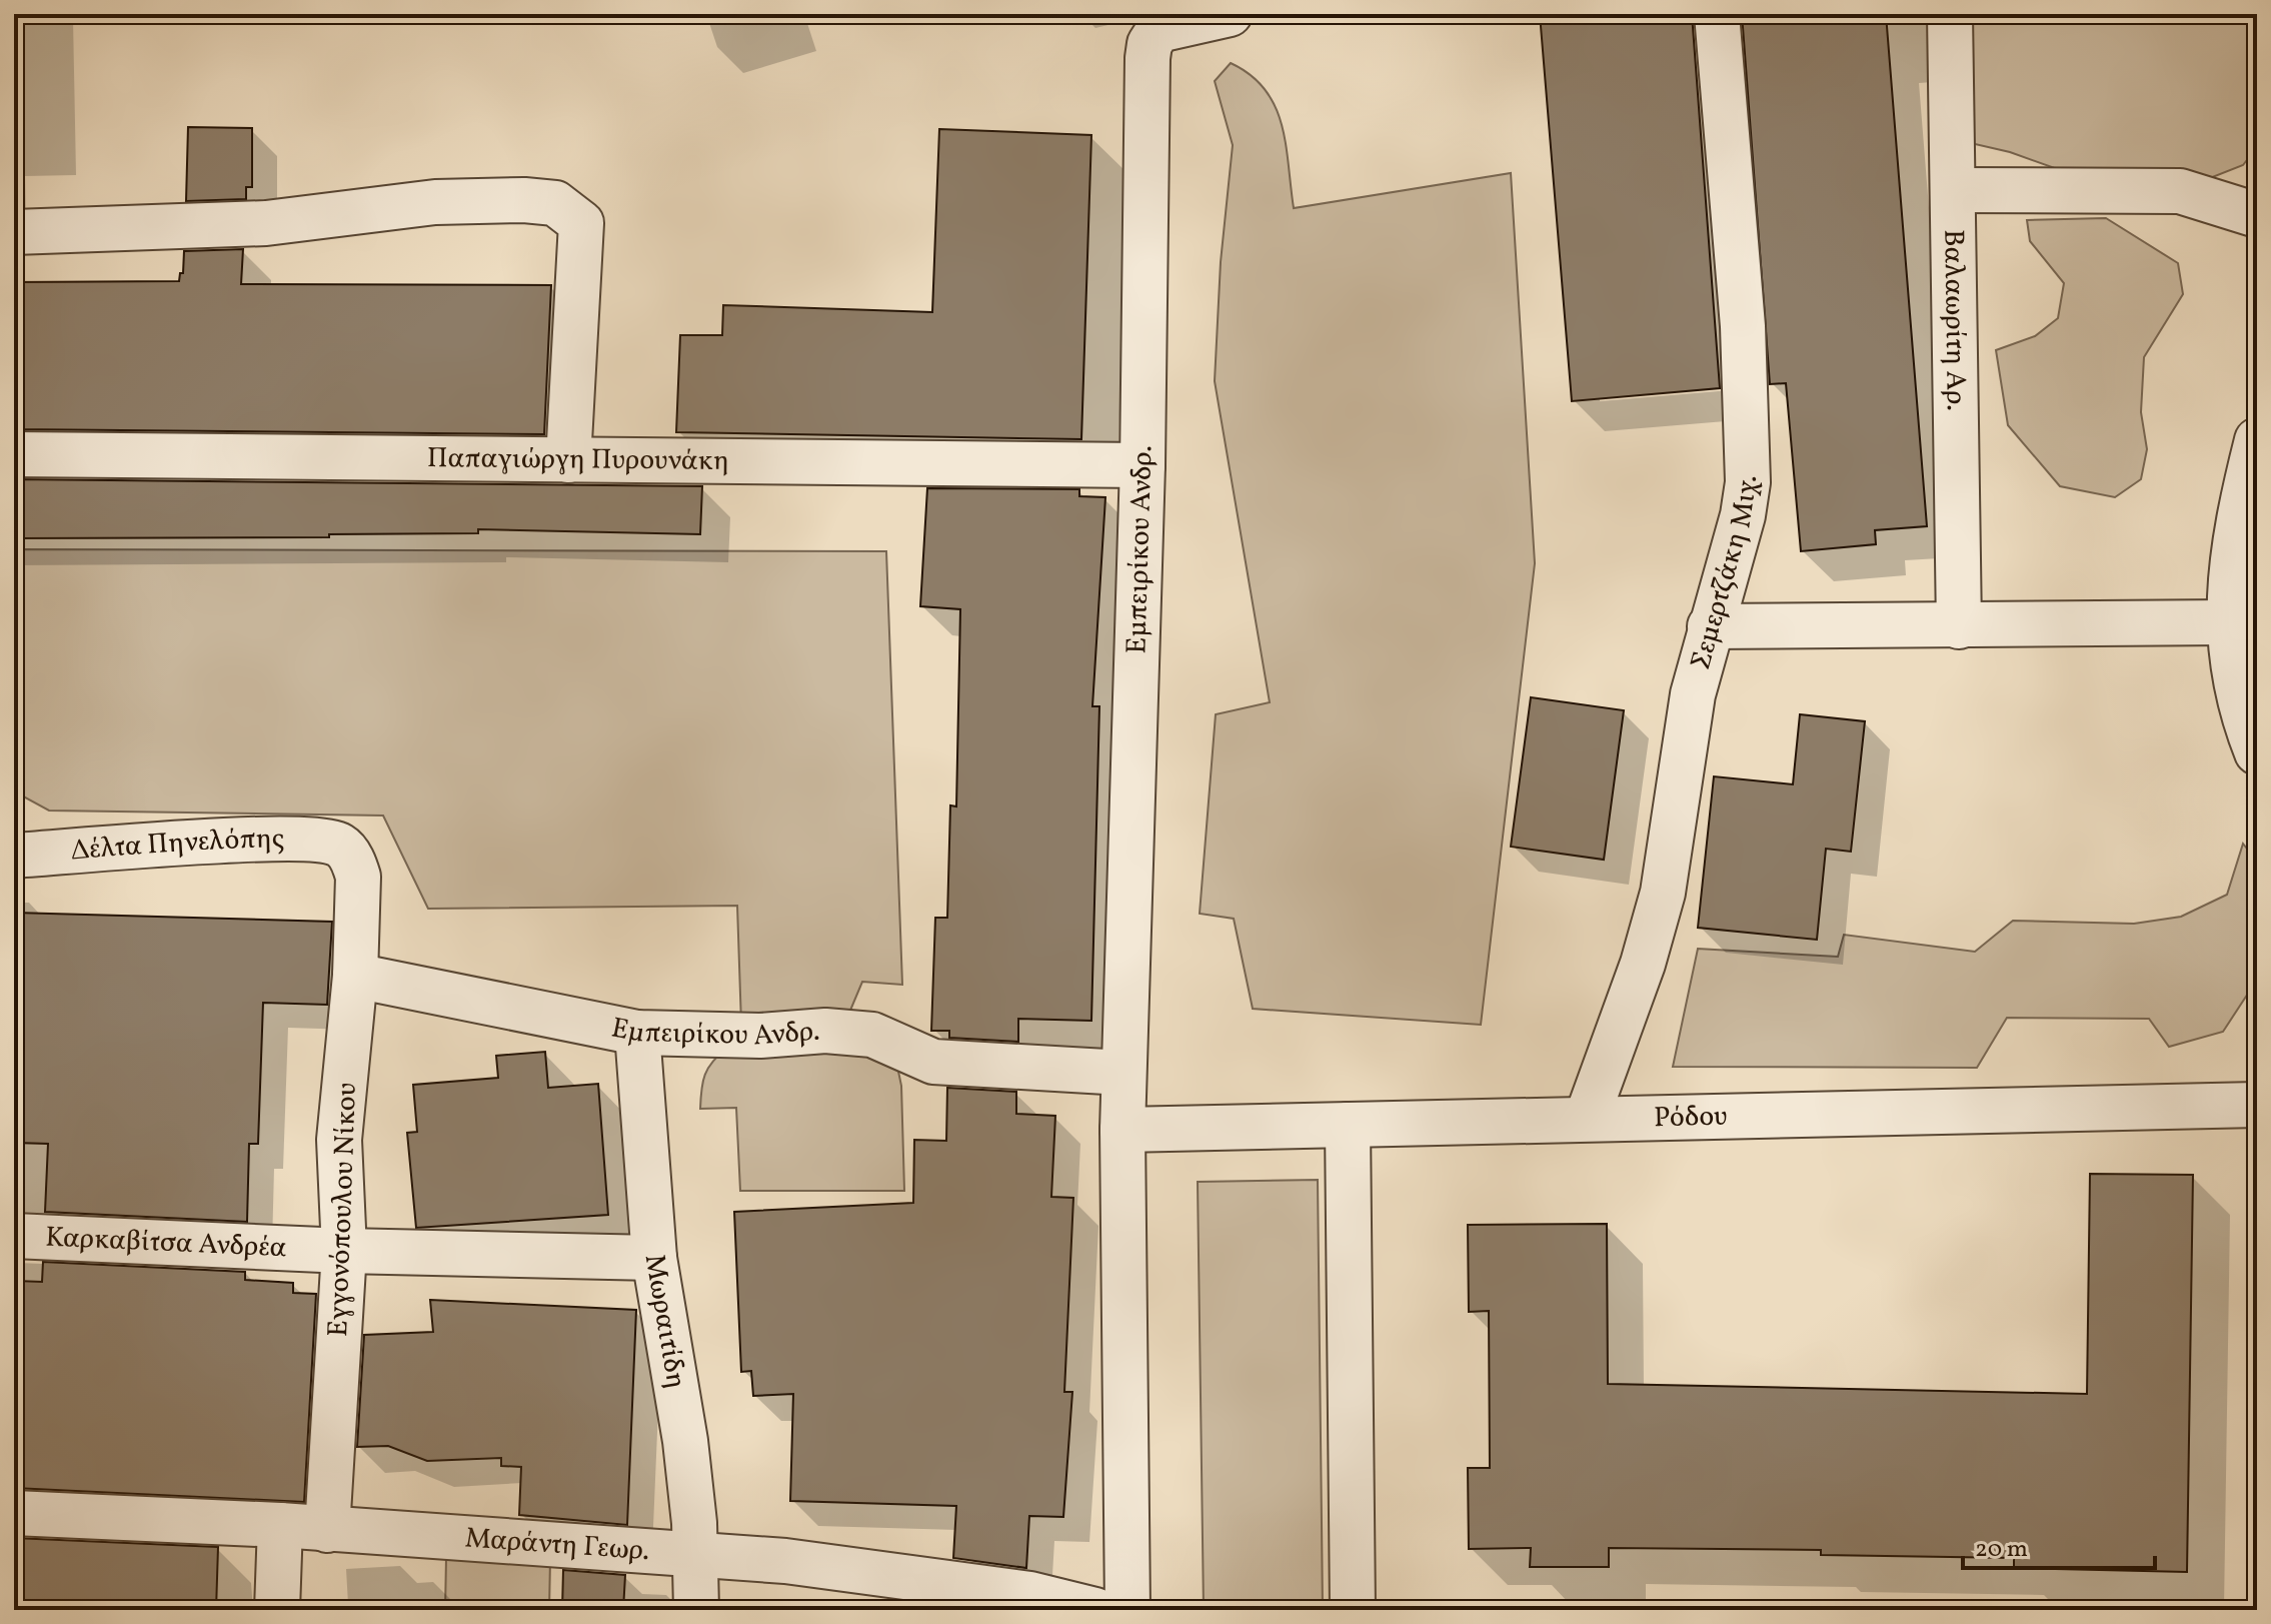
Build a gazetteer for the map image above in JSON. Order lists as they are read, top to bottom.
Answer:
{
  "streets": {
    "street": [
      "Βαλαωρίτη Αρ.",
      "Παπαγιώργη Πυρουνάκη",
      "Εμπειρίκου Ανδρ.",
      "Σεμερτζάκη Μιχ.",
      "Δέλτα Πηνελόπης",
      "Ρόδου",
      "Εγγονόπουλου Νίκου",
      "Καρκαβίτσα Ανδρέα",
      "Μωραιτίδη",
      "Μαράντη Γεωρ."
    ]
  },
  "crossings": [
    ["Παπαγιώργη Πυρουνάκη", "Εμπειρίκου Ανδρ."],
    ["Εμπειρίκου Ανδρ.", "Ρόδου"],
    ["Εμπειρίκου Ανδρ.", "Εγγονόπουλου Νίκου"],
    ["Εμπειρίκου Ανδρ.", "Μωραιτίδη"],
    ["Σεμερτζάκη Μιχ.", "Ρόδου"],
    ["Δέλτα Πηνελόπης", "Εγγονόπουλου Νίκου"],
    ["Εγγονόπουλου Νίκου", "Καρκαβίτσα Ανδρέα"],
    ["Εγγονόπουλου Νίκου", "Μαράντη Γεωρ."],
    ["Καρκαβίτσα Ανδρέα", "Μωραιτίδη"],
    ["Μωραιτίδη", "Μαράντη Γεωρ."]
  ],
  "scale_bar": "20 m"
}
